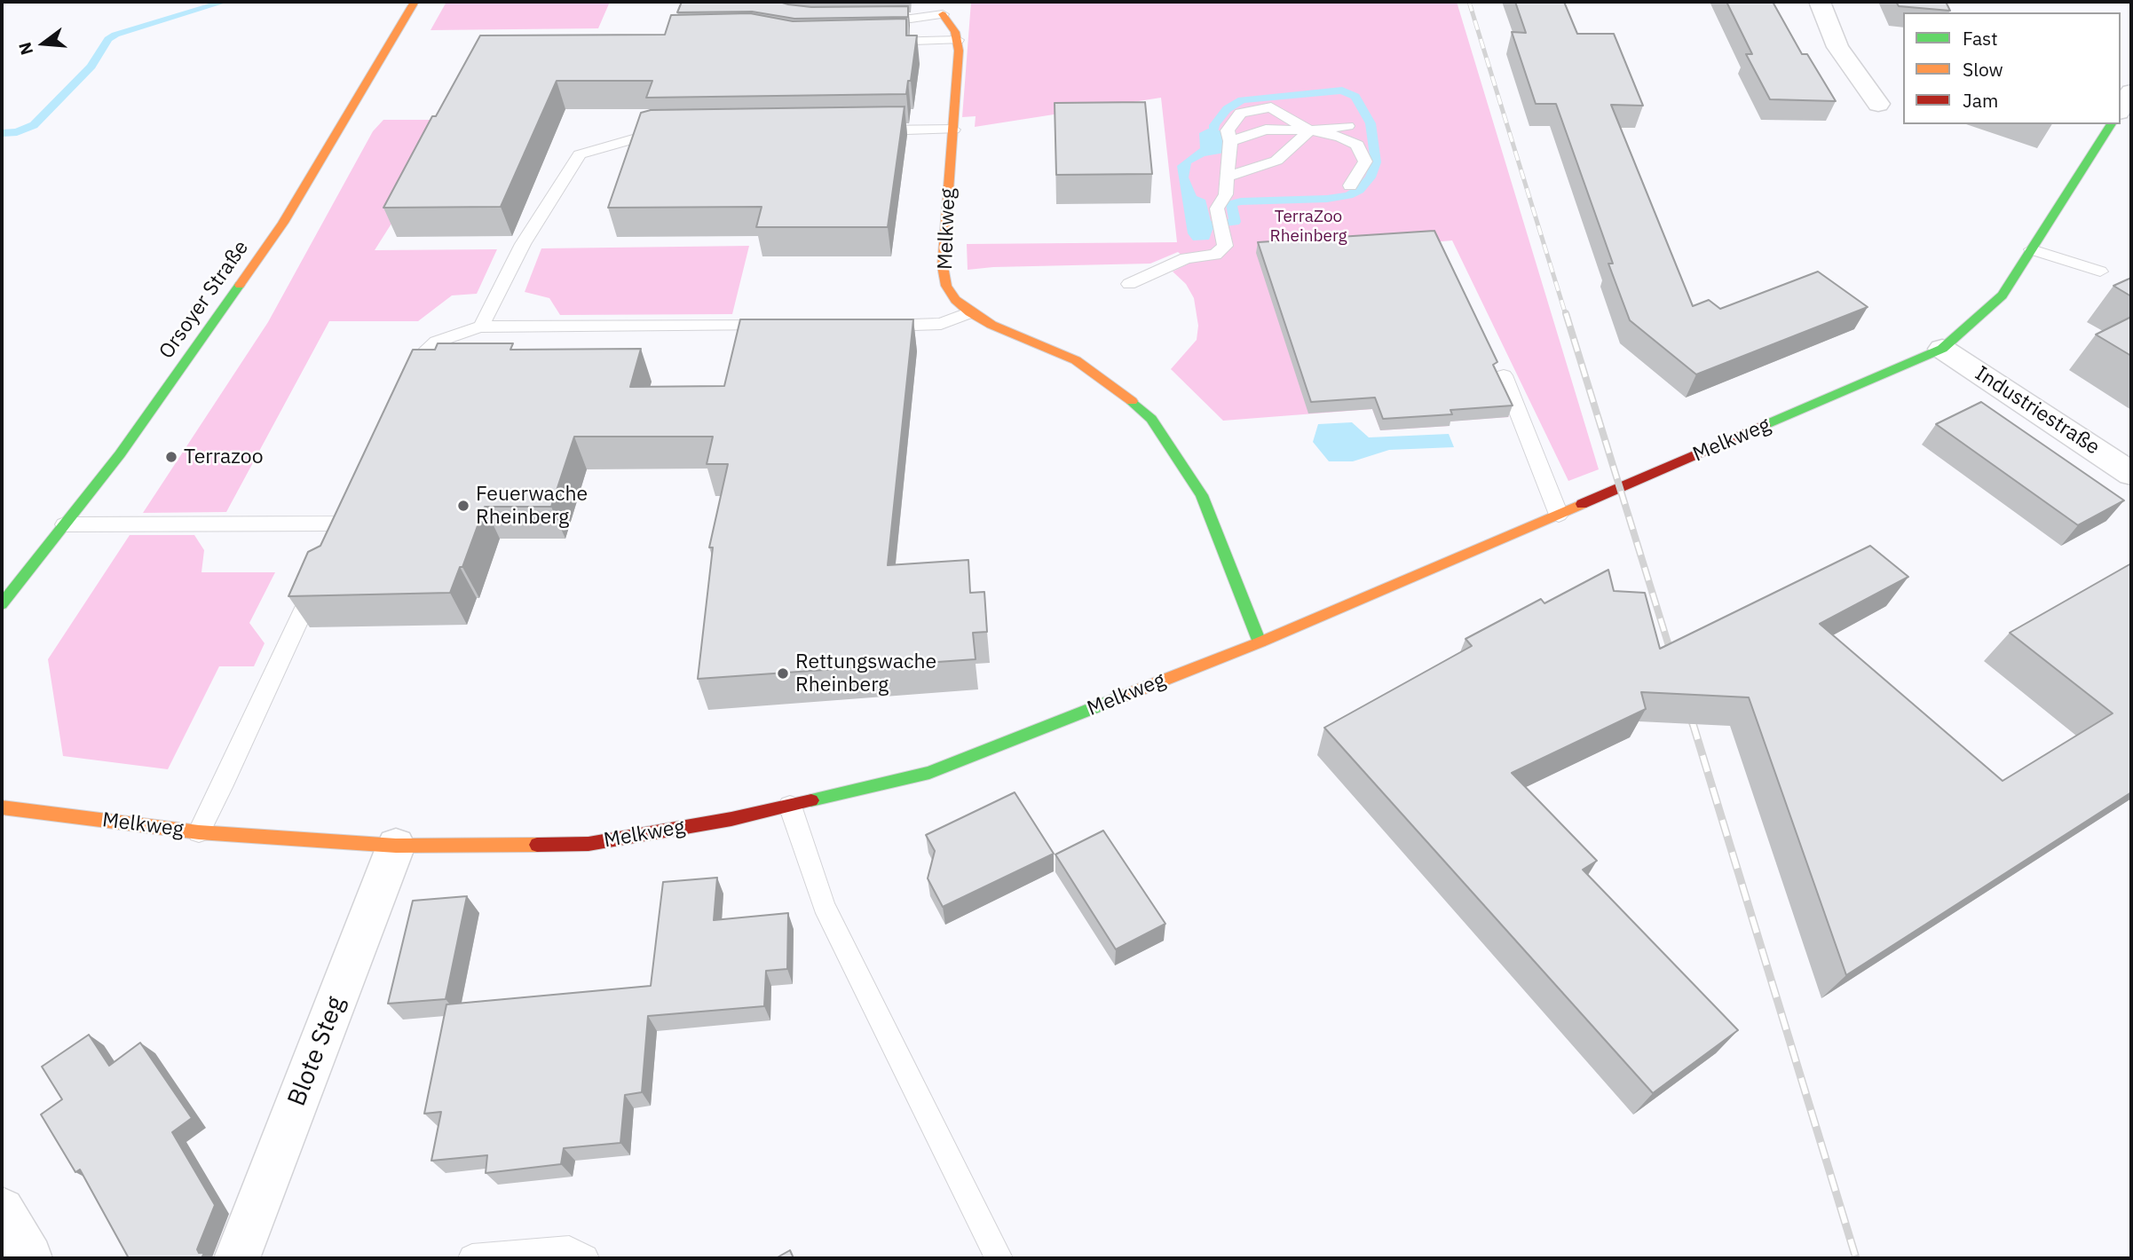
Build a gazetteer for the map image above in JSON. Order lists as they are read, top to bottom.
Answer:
{
  "streets": {
    "street": [
      "Melkweg",
      "Orsoyer Straße",
      "Industriestraße",
      "Blote Steg"
    ]
  },
  "crossings": [
    ["Melkweg", "Industriestraße"],
    ["Melkweg", "Blote Steg"]
  ],
  "parks": ["TerraZoo Rheinberg"],
  "places": ["Terrazoo", "Feuerwache Rheinberg", "Rettungswache Rheinberg"],
  "legend": ["Fast", "Slow", "Jam"],
  "north": "left"
}
